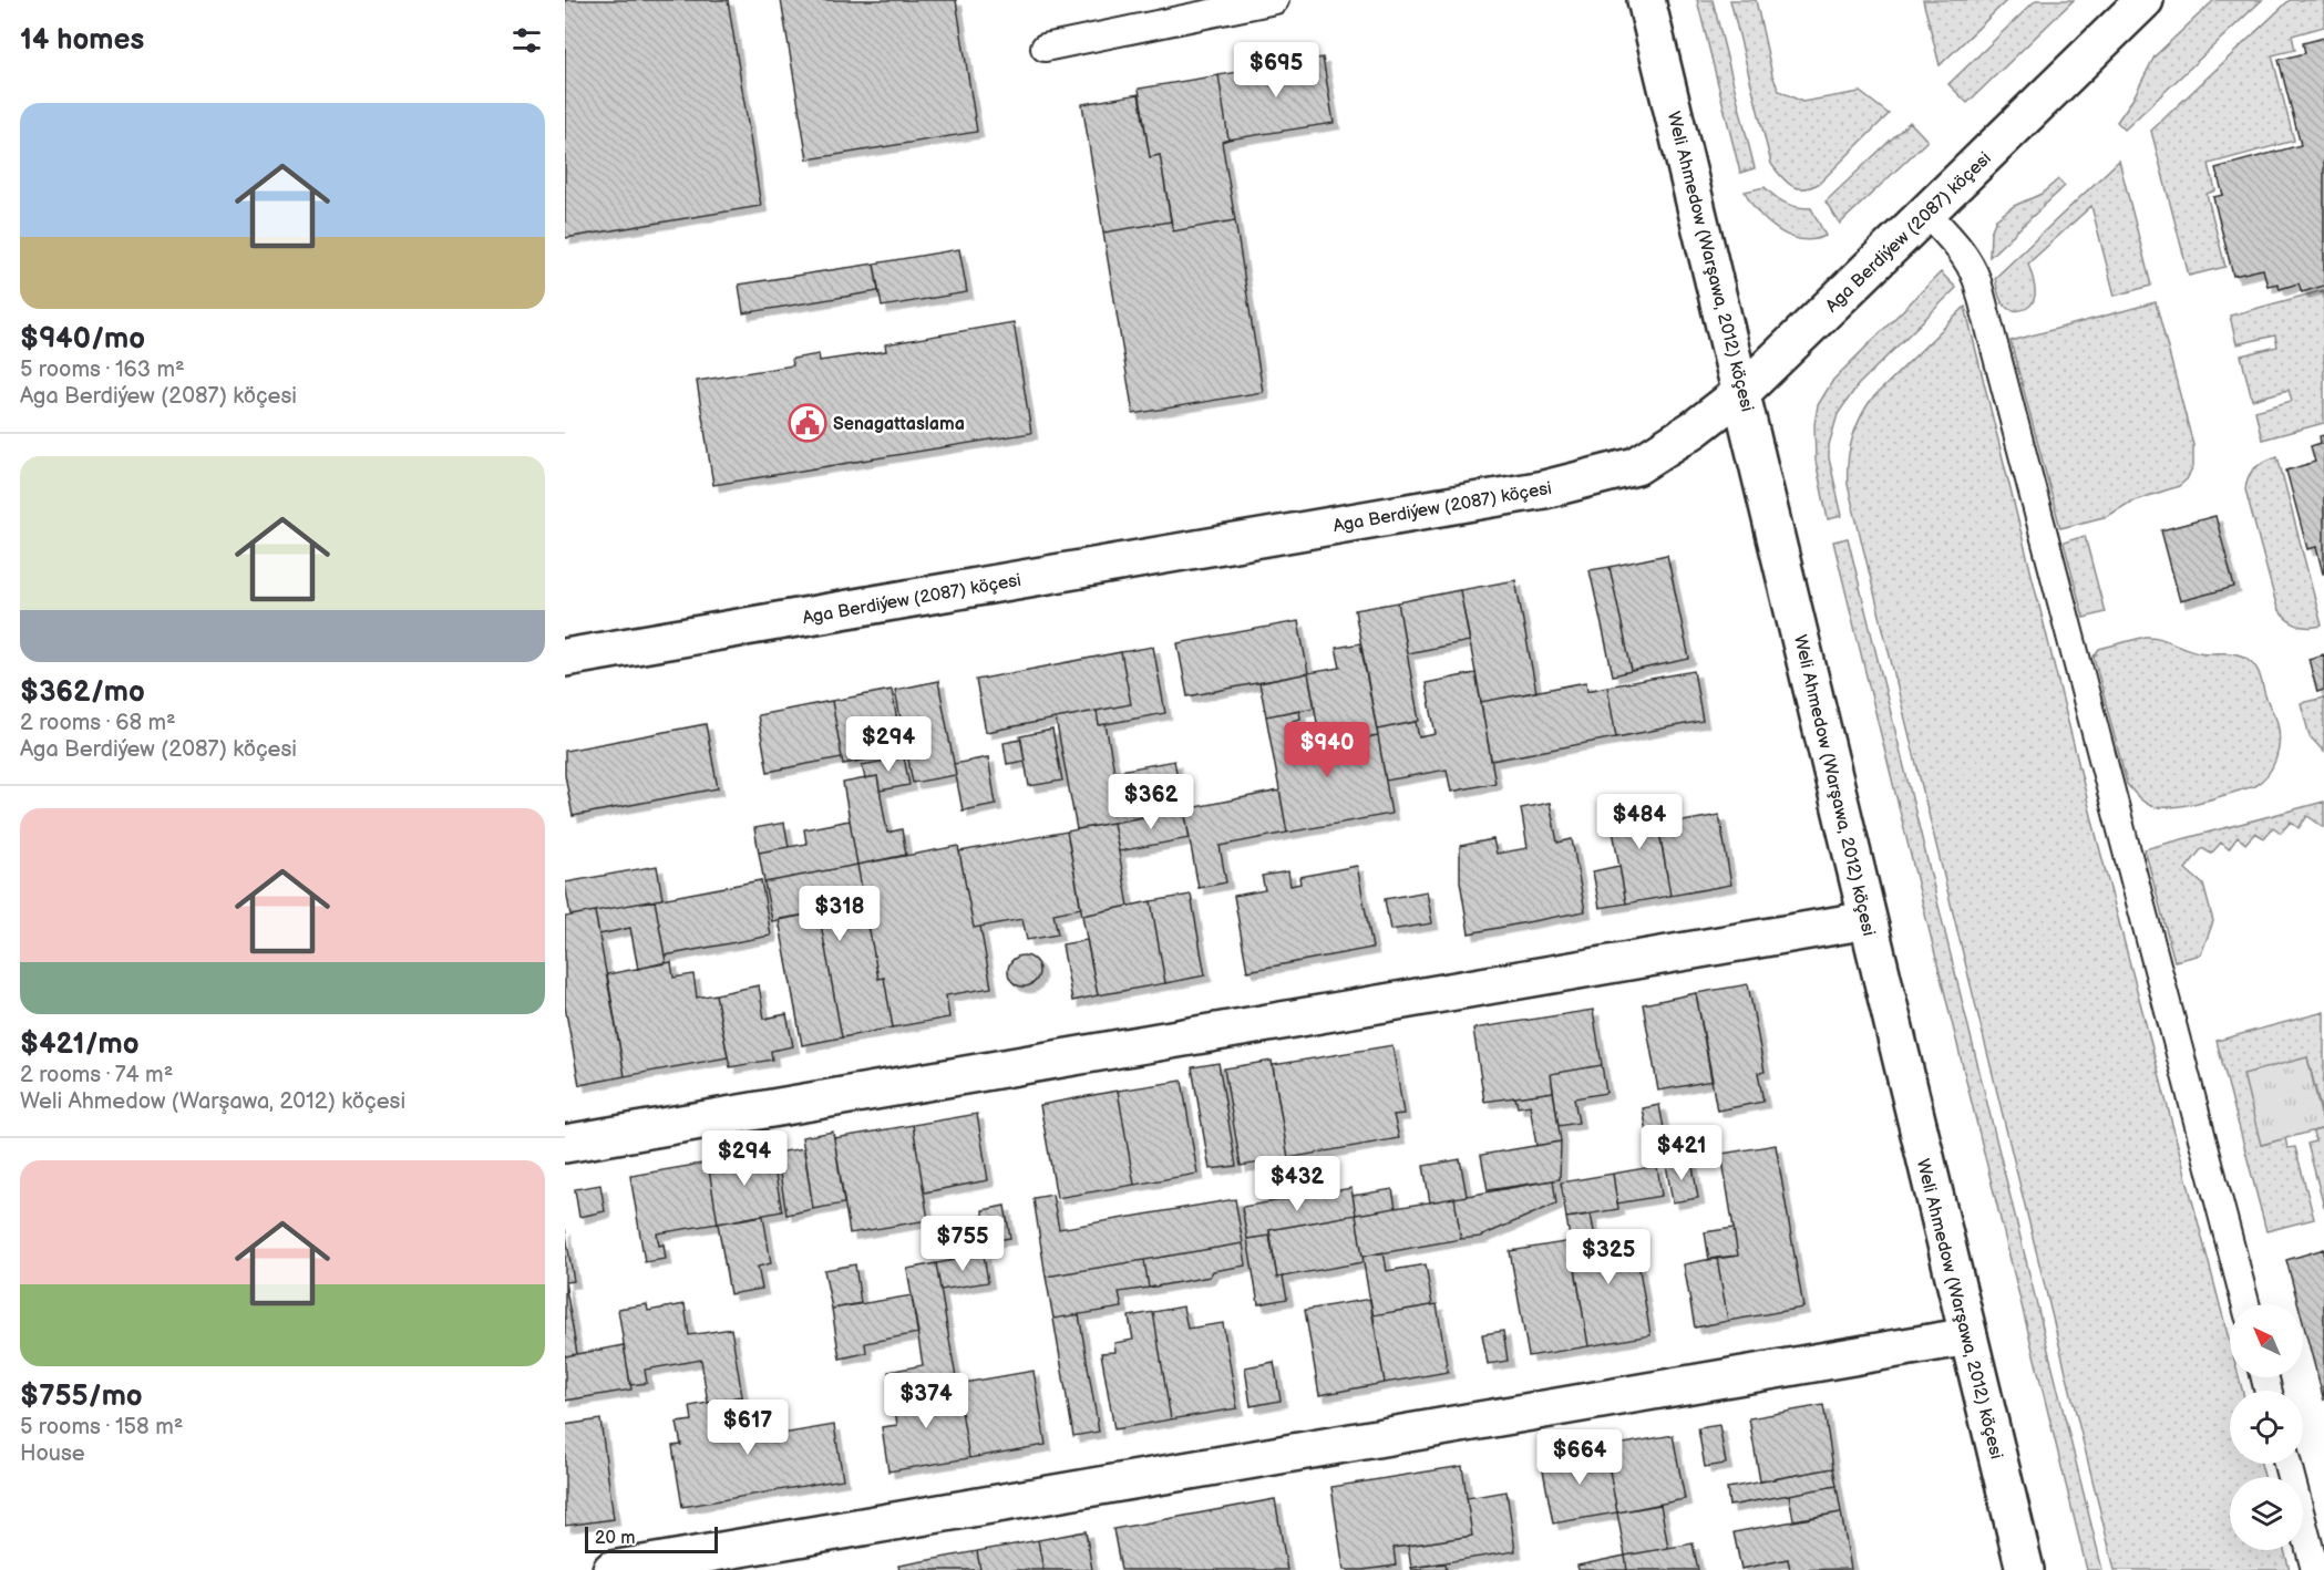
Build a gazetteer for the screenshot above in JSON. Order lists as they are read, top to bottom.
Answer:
{
  "streets": {
    "street": ["Aga Berdiýew (2087) köçesi", "Weli Ahmedow (Warşawa, 2012) köçesi"]
  },
  "crossings": [
    ["Aga Berdiýew (2087) köçesi", "Weli Ahmedow (Warşawa, 2012) köçesi"]
  ],
  "places": {
    "public building": ["Senagattaslama"]
  },
  "scale_bar": "20 m",
  "north": "top left",
  "page": {
    "heading": "14 homes",
    "price": [
      "$695",
      "$294",
      "$940",
      "$362",
      "$484",
      "$318",
      "$421",
      "$294",
      "$432",
      "$755",
      "$325",
      "$374",
      "$617",
      "$664"
    ],
    "list": [
      {
        "name": "$940/mo",
        "note": "5 rooms · 163 m² · Aga Berdiýew (2087) köçesi"
      },
      {
        "name": "$362/mo",
        "note": "2 rooms · 68 m² · Aga Berdiýew (2087) köçesi"
      },
      {
        "name": "$421/mo",
        "note": "2 rooms · 74 m² · Weli Ahmedow (Warşawa, 2012) köçesi"
      },
      {
        "name": "$755/mo",
        "note": "5 rooms · 158 m² · House"
      }
    ],
    "scale": "20 m"
  }
}
